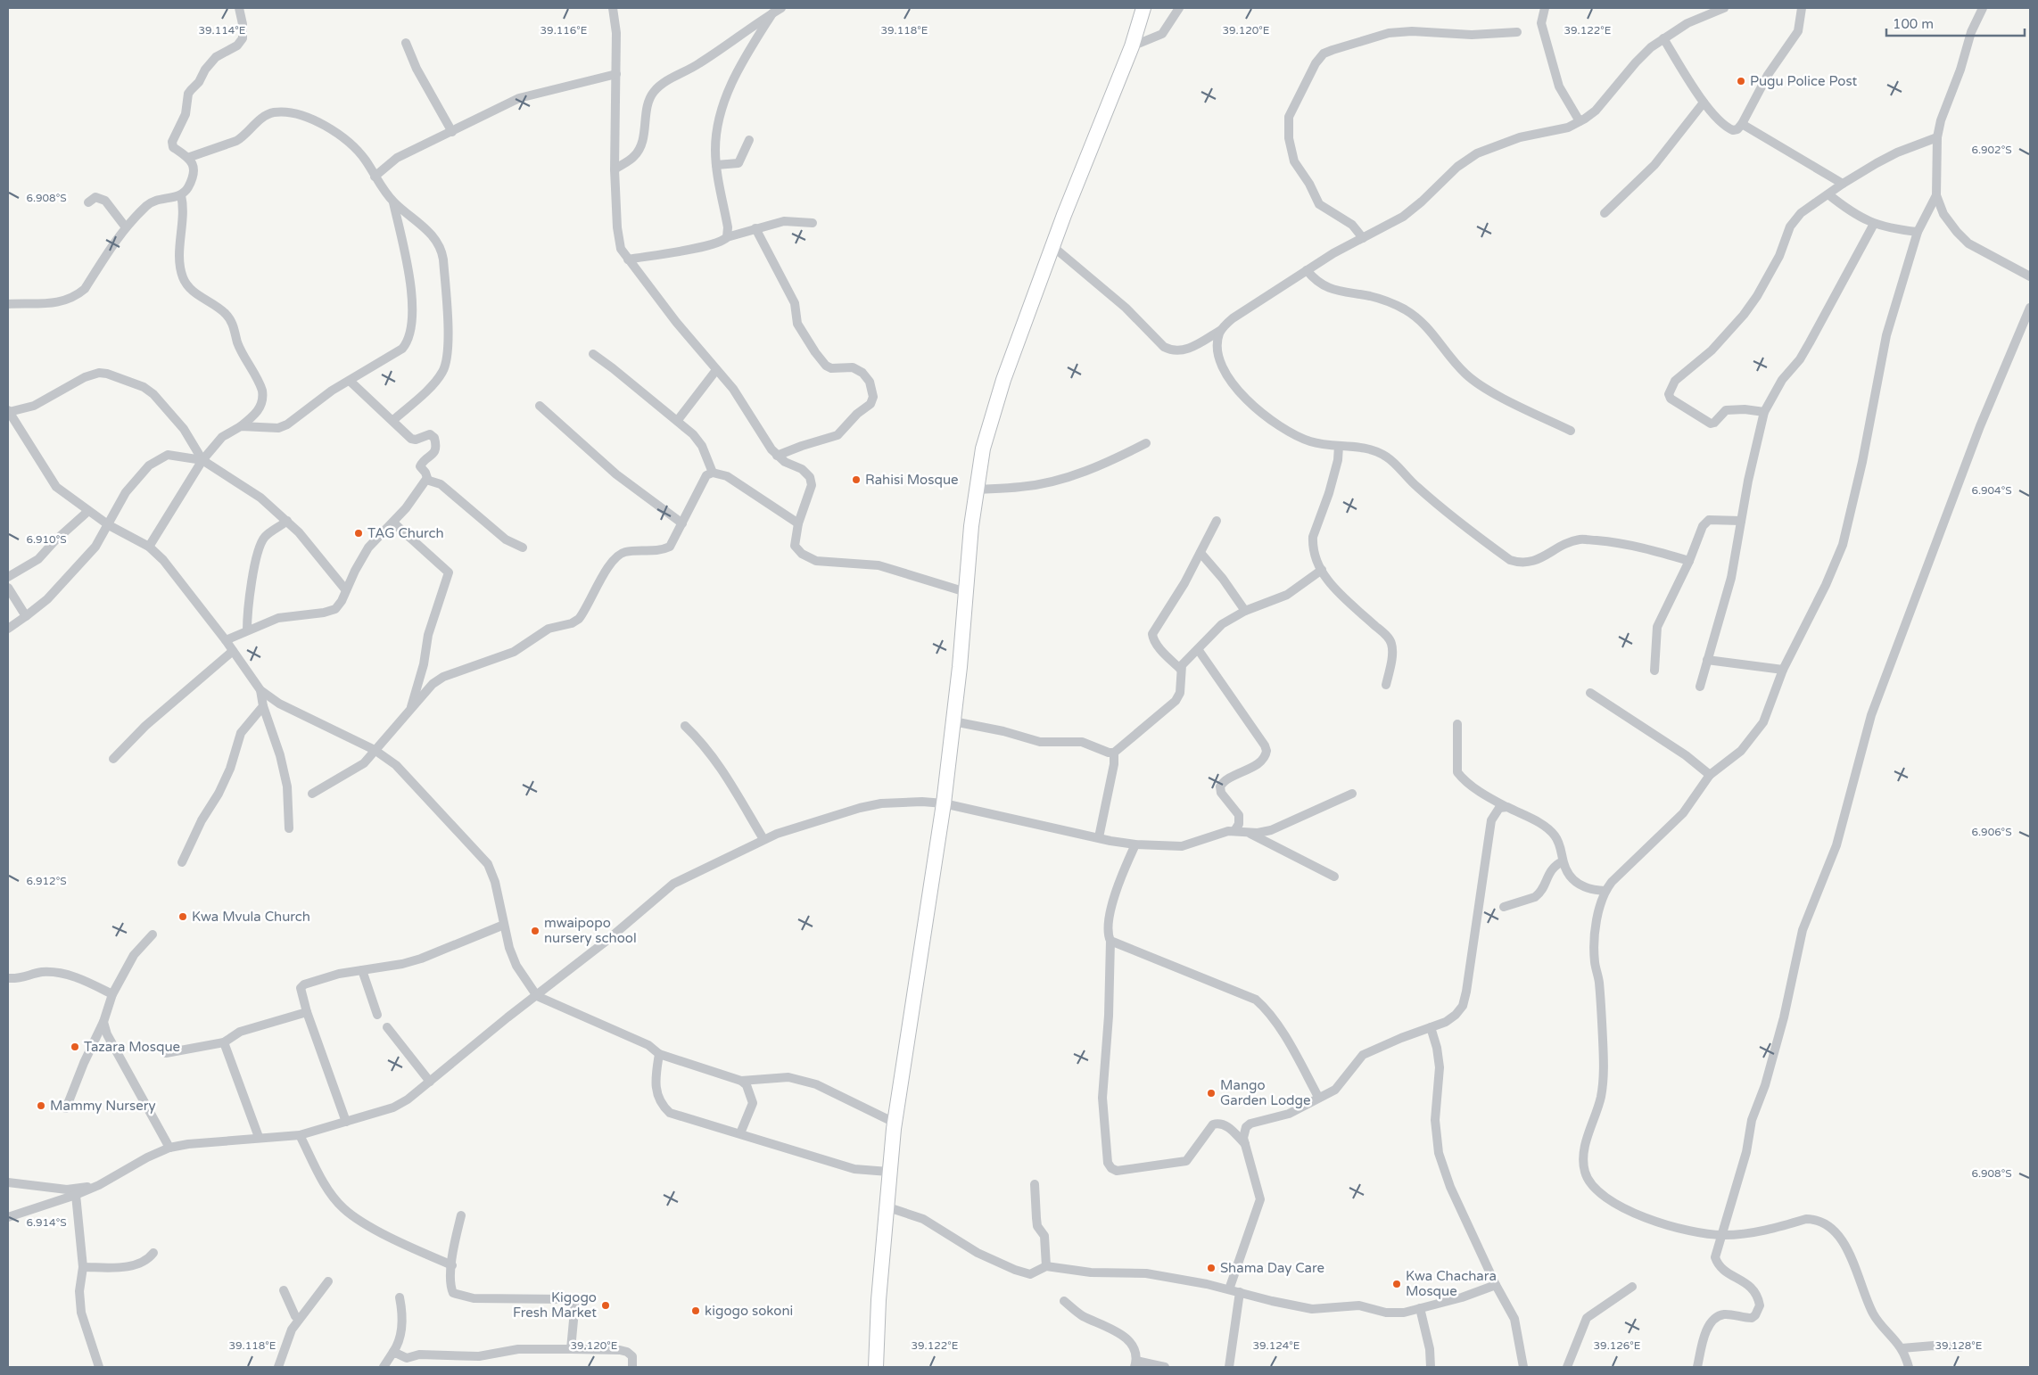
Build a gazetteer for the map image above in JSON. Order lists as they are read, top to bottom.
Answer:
{
  "places": [
    "Pugu Police Post",
    "Rahisi Mosque",
    "TAG Church",
    "Kwa Mvula Church",
    "mwaipopo nursery school",
    "Tazara Mosque",
    "Mango Garden Lodge",
    "Mammy Nursery",
    "Shama Day Care",
    "Kwa Chachara Mosque",
    "Kigogo Fresh Market",
    "kigogo sokoni"
  ],
  "scale_bar": "100 m",
  "coordinates": [
    "39.114°E",
    "39.116°E",
    "39.118°E",
    "39.120°E",
    "39.122°E",
    "6.902°S",
    "6.908°S",
    "6.904°S",
    "6.910°S",
    "6.906°S",
    "6.912°S",
    "6.914°S",
    "39.124°E",
    "39.126°E",
    "39.128°E"
  ]
}
